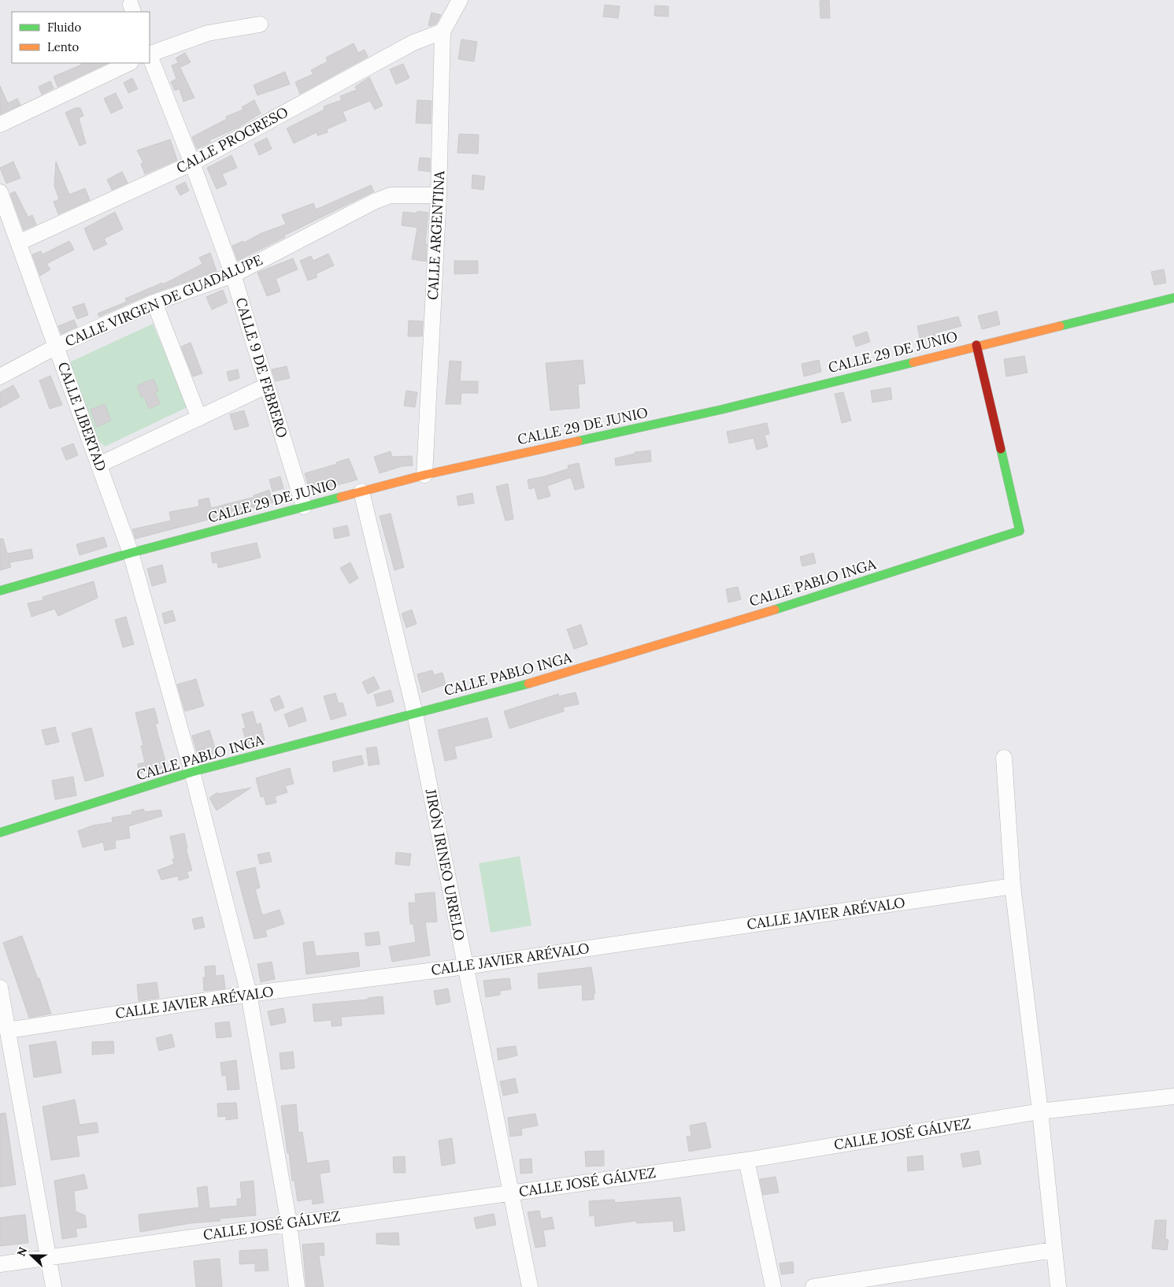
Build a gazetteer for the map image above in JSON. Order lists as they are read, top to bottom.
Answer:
{
  "streets": {
    "street": [
      "CALLE PROGRESO",
      "CALLE ARGENTINA",
      "CALLE VIRGEN DE GUADALUPE",
      "CALLE 29 DE JUNIO",
      "CALLE 9 DE FEBRERO",
      "CALLE LIBERTAD",
      "CALLE PABLO INGA",
      "JIRÓN IRINEO URRELO",
      "CALLE JAVIER ARÉVALO",
      "CALLE JOSÉ GÁLVEZ"
    ]
  },
  "crossings": [
    ["CALLE PROGRESO", "CALLE ARGENTINA"],
    ["CALLE PROGRESO", "CALLE 9 DE FEBRERO"],
    ["CALLE PROGRESO", "CALLE LIBERTAD"],
    ["CALLE ARGENTINA", "CALLE VIRGEN DE GUADALUPE"],
    ["CALLE ARGENTINA", "CALLE 29 DE JUNIO"],
    ["CALLE VIRGEN DE GUADALUPE", "CALLE 9 DE FEBRERO"],
    ["CALLE VIRGEN DE GUADALUPE", "CALLE LIBERTAD"],
    ["CALLE 29 DE JUNIO", "CALLE 9 DE FEBRERO"],
    ["CALLE 29 DE JUNIO", "CALLE LIBERTAD"],
    ["CALLE 29 DE JUNIO", "CALLE PABLO INGA"],
    ["CALLE 29 DE JUNIO", "JIRÓN IRINEO URRELO"],
    ["CALLE LIBERTAD", "CALLE PABLO INGA"],
    ["CALLE LIBERTAD", "CALLE JAVIER ARÉVALO"],
    ["CALLE LIBERTAD", "CALLE JOSÉ GÁLVEZ"],
    ["CALLE PABLO INGA", "JIRÓN IRINEO URRELO"],
    ["JIRÓN IRINEO URRELO", "CALLE JAVIER ARÉVALO"],
    ["JIRÓN IRINEO URRELO", "CALLE JOSÉ GÁLVEZ"]
  ],
  "legend": ["Fluido", "Lento"],
  "north": "left"
}
